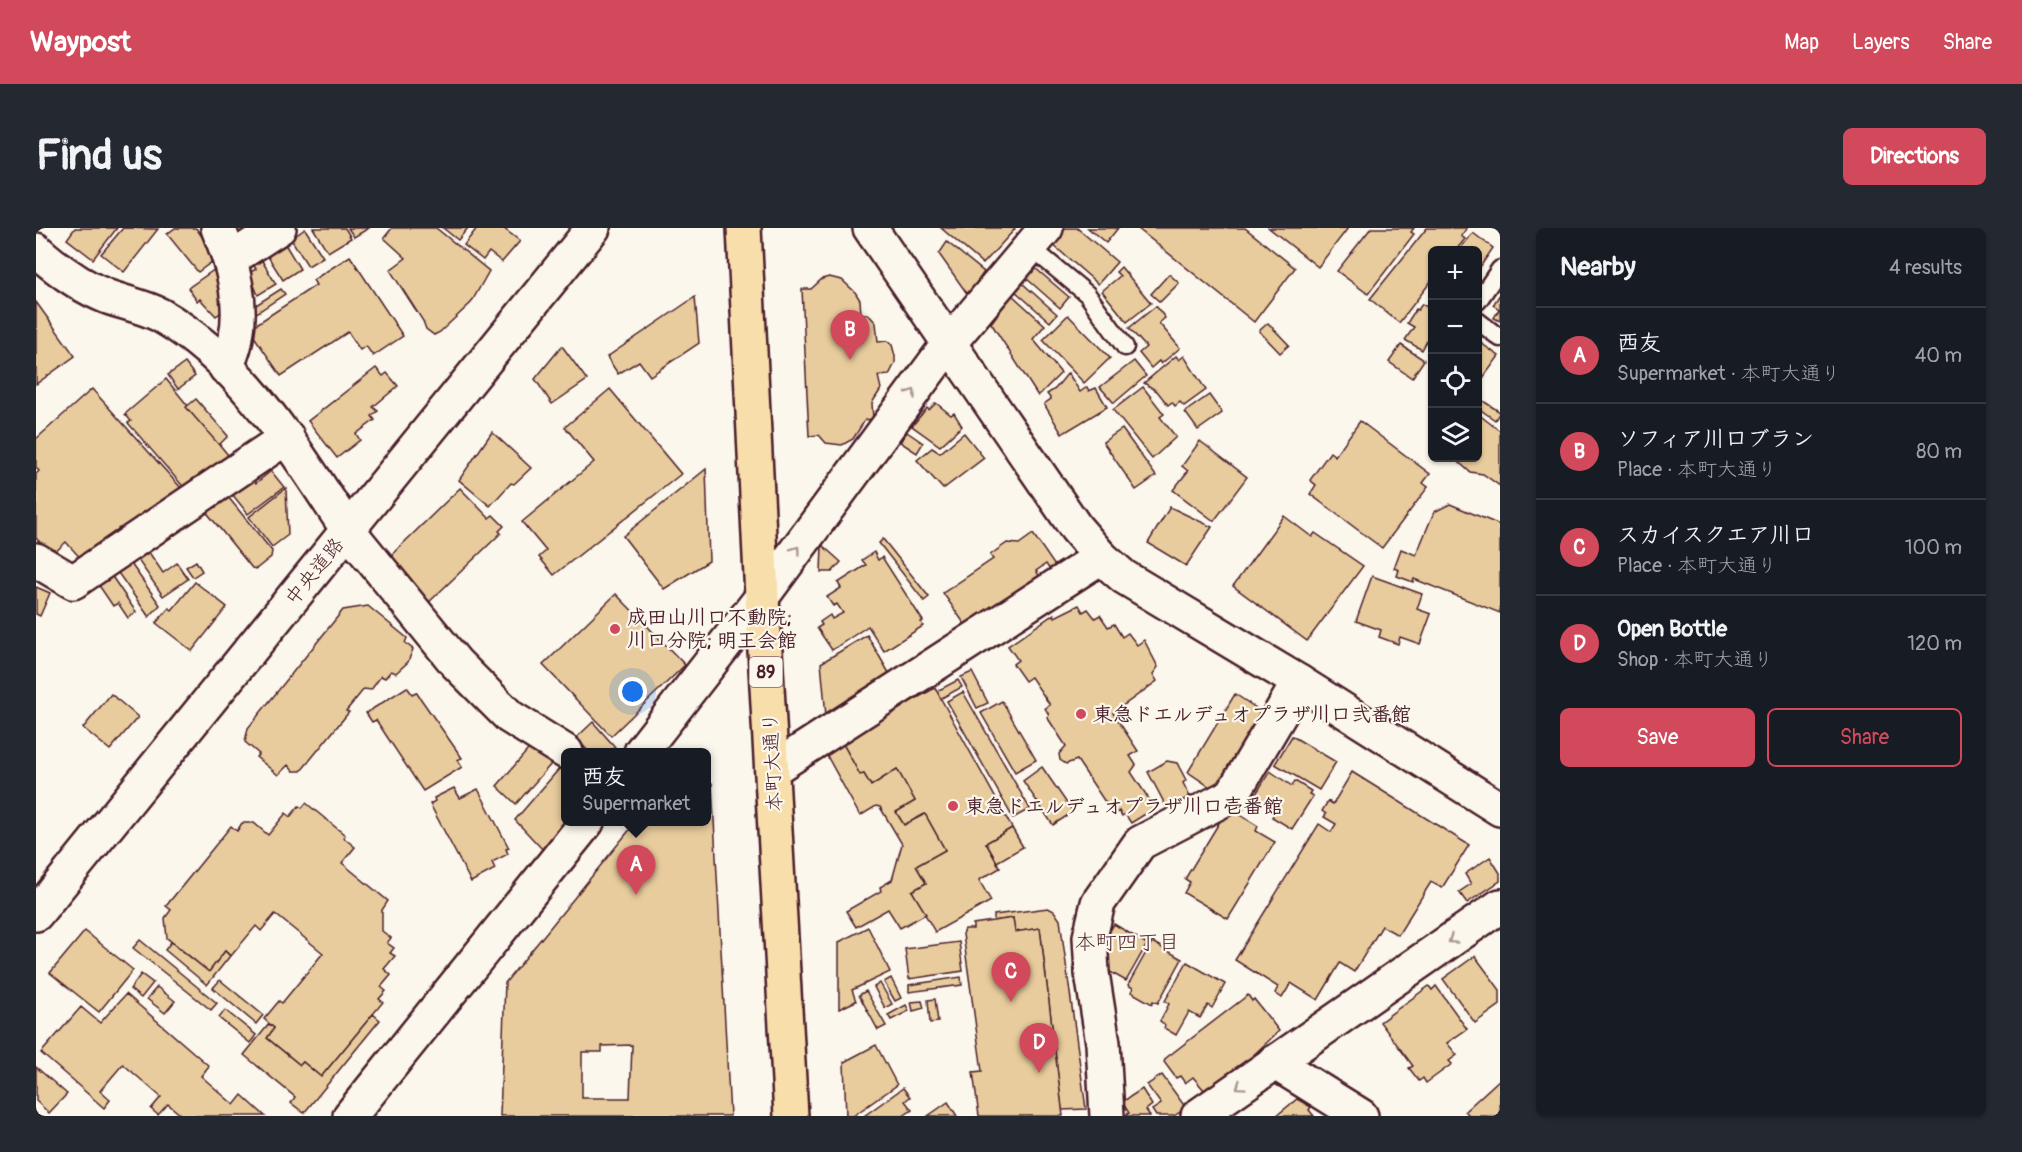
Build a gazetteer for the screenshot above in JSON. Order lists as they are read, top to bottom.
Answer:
{
  "streets": {
    "main road": ["89", "本町大通り"],
    "street": ["中央道路"]
  },
  "districts": ["本町四丁目"],
  "places": ["成田山川口不動院; 川口分院; 明王会館", "東急ドエルデュオプラザ川口弐番館", "東急ドエルデュオプラザ川口壱番館"],
  "page": {
    "header": "Waypost",
    "nav": ["Map", "Layers", "Share"],
    "buttons": [
      "Directions",
      ["Save", "Share"]
    ],
    "title": "Find us",
    "heading": ["Nearby", "4 results"],
    "map_buttons": ["+", "−"],
    "list": [
      {
        "mark": "A",
        "name": "西友",
        "note": "Supermarket · 本町大通り",
        "value": "40 m"
      },
      {
        "mark": "B",
        "name": "ソフィア川口ブラン",
        "note": "Place · 本町大通り",
        "value": "80 m"
      },
      {
        "mark": "C",
        "name": "スカイスクエア川口",
        "note": "Place · 本町大通り",
        "value": "100 m"
      },
      {
        "mark": "D",
        "name": "Open Bottle",
        "note": "Shop · 本町大通り",
        "value": "120 m"
      }
    ],
    "pins": [
      "B",
      "A",
      "C",
      "D"
    ],
    "popup": ["西友", "Supermarket"]
  }
}
